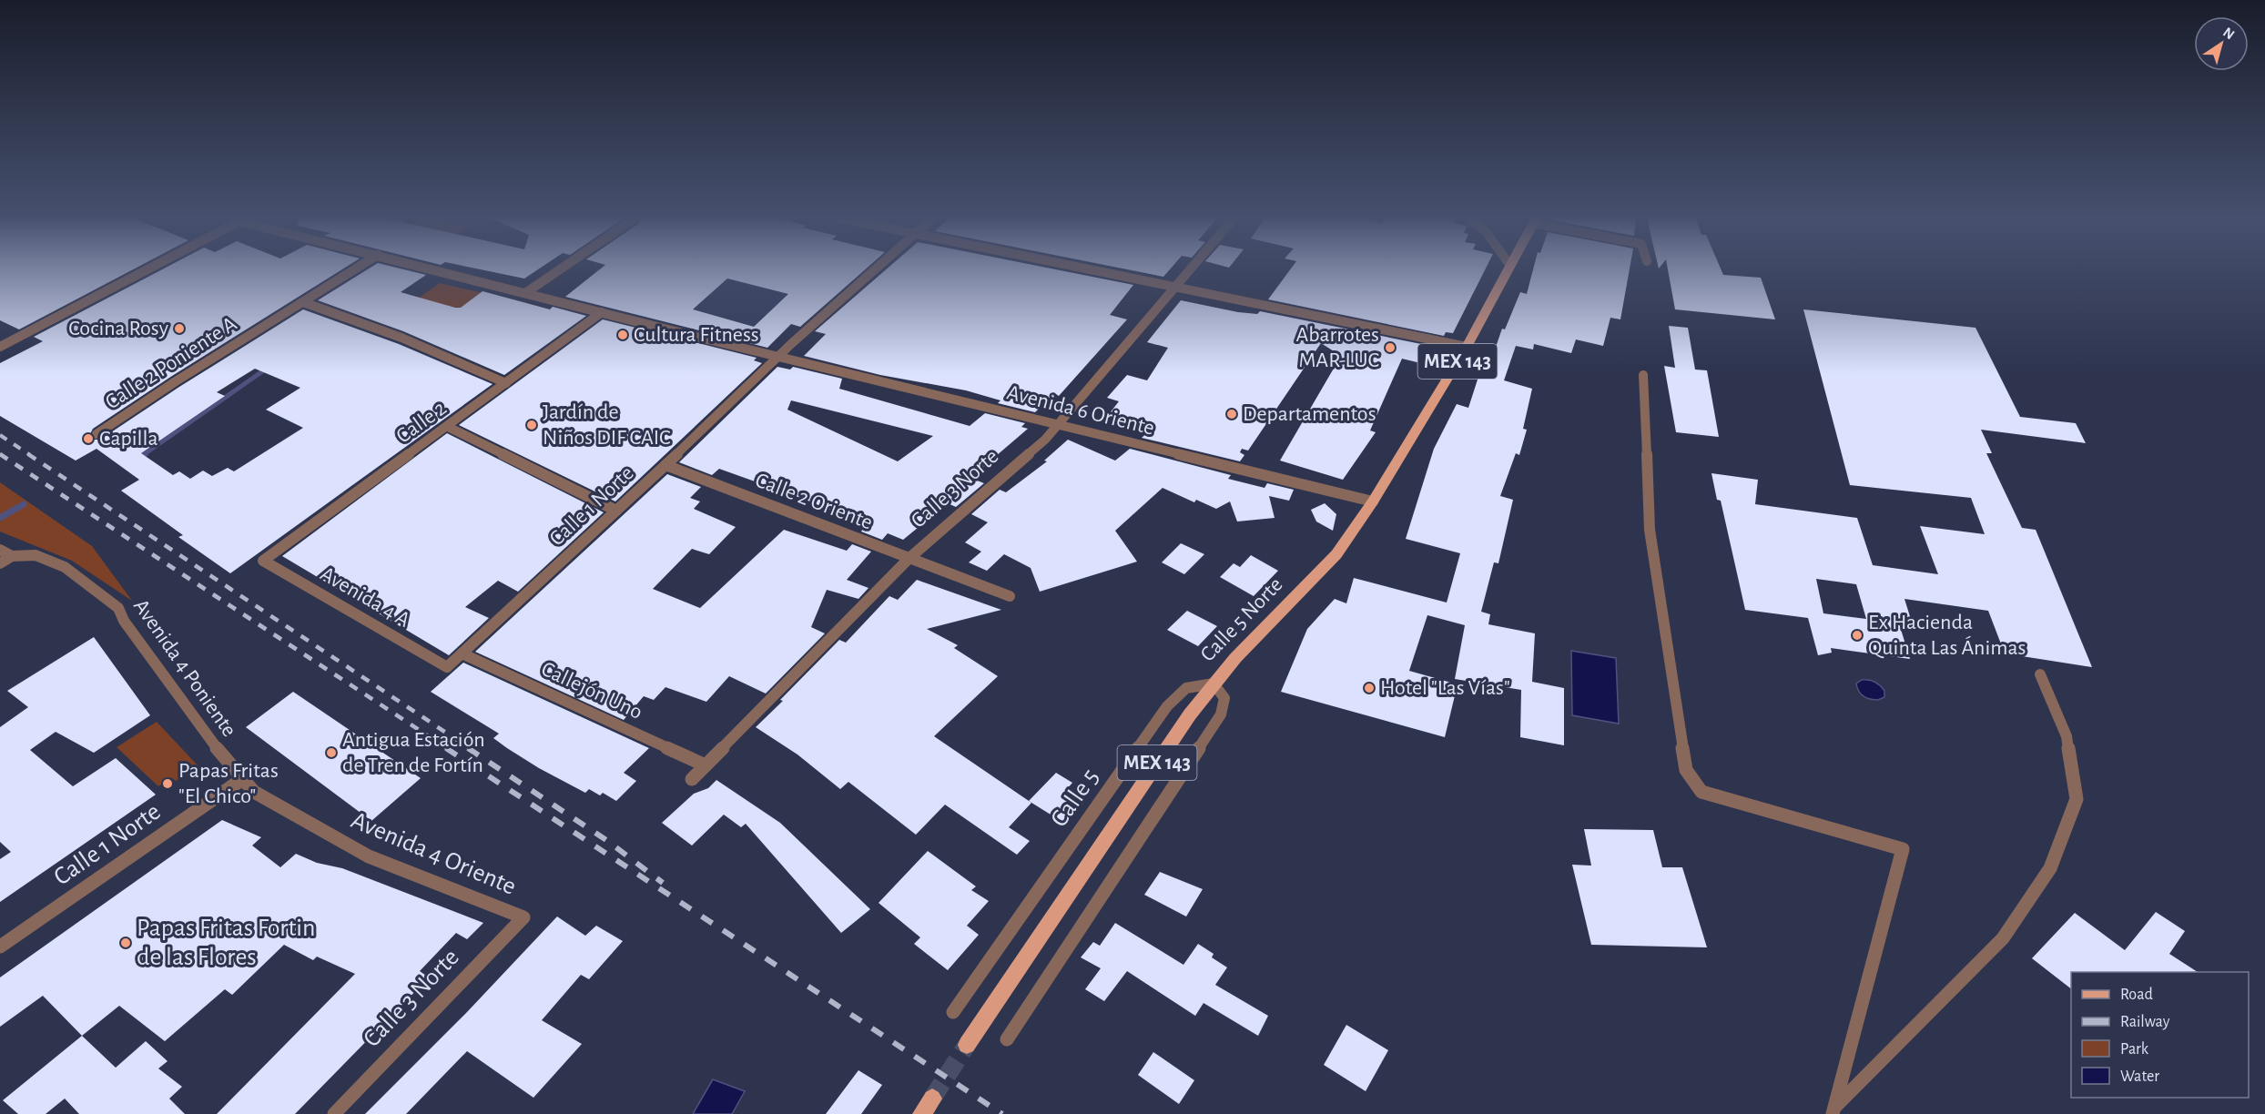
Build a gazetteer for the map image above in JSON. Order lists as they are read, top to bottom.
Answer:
{
  "streets": {
    "main road": ["MEX 143", "Calle 5 Norte"],
    "street": [
      "Calle 2 Poniente A",
      "Avenida 6 Oriente",
      "Calle 2",
      "Calle 3 Norte",
      "Calle 2 Oriente",
      "Calle 1 Norte",
      "Avenida 4 A",
      "Avenida 4 Poniente",
      "Callejón Uno",
      "Calle 5",
      "Avenida 4 Oriente"
    ]
  },
  "crossings": [
    ["Avenida 6 Oriente", "Calle 2"],
    ["Avenida 6 Oriente", "Calle 3 Norte"],
    ["Avenida 6 Oriente", "Calle 1 Norte"],
    ["Avenida 6 Oriente", "Calle 5 Norte"],
    ["Calle 2", "Avenida 4 A"],
    ["Calle 3 Norte", "Calle 2 Oriente"],
    ["Calle 3 Norte", "Callejón Uno"],
    ["Calle 3 Norte", "Avenida 4 Oriente"],
    ["Calle 2 Oriente", "Calle 1 Norte"],
    ["Calle 1 Norte", "Avenida 4 A"],
    ["Calle 1 Norte", "Avenida 4 Poniente"],
    ["Calle 1 Norte", "Callejón Uno"],
    ["Calle 1 Norte", "Avenida 4 Oriente"],
    ["Calle 5 Norte", "Calle 5"],
    ["Avenida 4 Poniente", "Avenida 4 Oriente"]
  ],
  "places": [
    "Cocina Rosy",
    "Cultura Fitness",
    "Abarrotes MAR-LUC",
    "Departamentos",
    "Jardín de Niños DIF CAIC",
    "Capilla",
    "Ex Hacienda Quinta Las Ánimas",
    "Hotel \"Las Vías\"",
    "Antigua Estación de Tren de Fortín",
    "Papas Fritas \"El Chico\"",
    "Papas Fritas Fortin de las Flores"
  ],
  "legend": [
    "Road",
    "Railway",
    "Park",
    "Water"
  ],
  "north": "top right"
}
